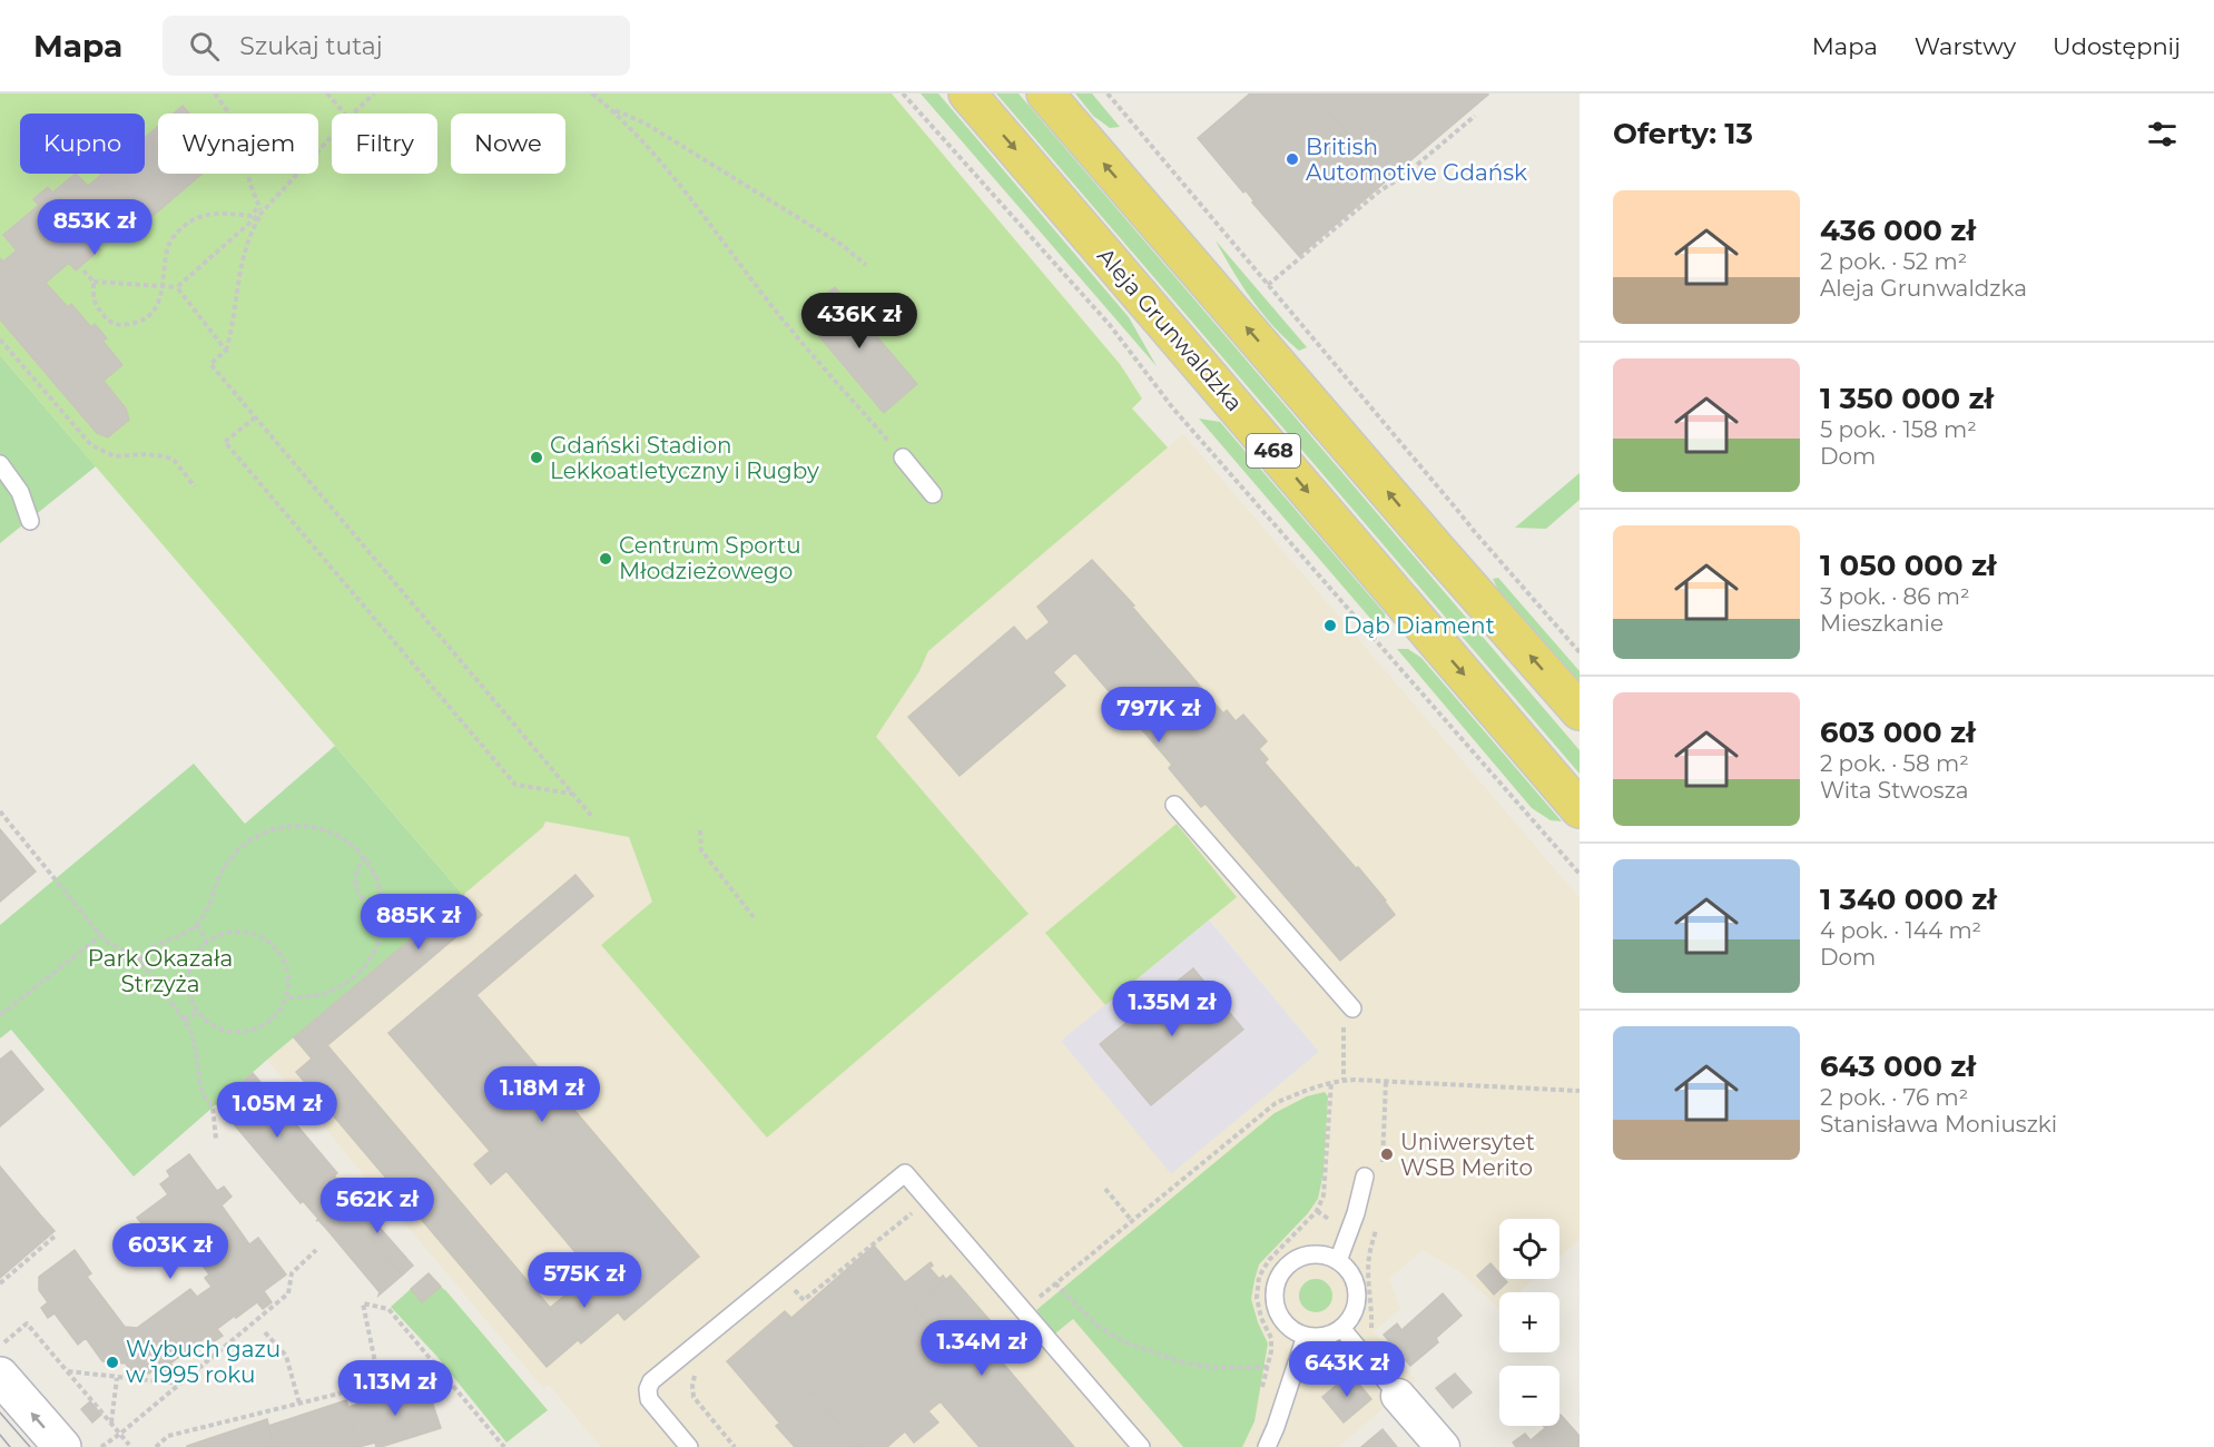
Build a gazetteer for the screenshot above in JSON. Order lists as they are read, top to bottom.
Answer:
{
  "streets": {
    "main road": ["Aleja Grunwaldzka", "468"]
  },
  "parks": ["Park Okazała Strzyża"],
  "places": [
    "British Automotive Gdańsk",
    "Gdański Stadion Lekkoatletyczny i Rugby",
    "Centrum Sportu Młodzieżowego",
    "Dąb Diament",
    "Uniwersytet WSB Merito",
    "Wybuch gazu w 1995 roku"
  ],
  "page": {
    "header": "Mapa",
    "search": "Szukaj tutaj",
    "nav": ["Mapa", "Warstwy", "Udostępnij"],
    "heading": "Oferty: 13",
    "chip": [
      "Kupno",
      "Wynajem",
      "Filtry",
      "Nowe"
    ],
    "list": [
      {
        "name": "436 000 zł",
        "note": "2 pok. · 52 m² · Aleja Grunwaldzka"
      },
      {
        "name": "1 350 000 zł",
        "note": "5 pok. · 158 m² · Dom"
      },
      {
        "name": "1 050 000 zł",
        "note": "3 pok. · 86 m² · Mieszkanie"
      },
      {
        "name": "603 000 zł",
        "note": "2 pok. · 58 m² · Wita Stwosza"
      },
      {
        "name": "1 340 000 zł",
        "note": "4 pok. · 144 m² · Dom"
      },
      {
        "name": "643 000 zł",
        "note": "2 pok. · 76 m² · Stanisława Moniuszki"
      }
    ],
    "price": [
      "853K zł",
      "436K zł",
      "797K zł",
      "885K zł",
      "1.35M zł",
      "1.18M zł",
      "1.05M zł",
      "562K zł",
      "603K zł",
      "575K zł",
      "1.34M zł",
      "643K zł",
      "1.13M zł"
    ],
    "map_buttons": ["+", "−"]
  }
}
